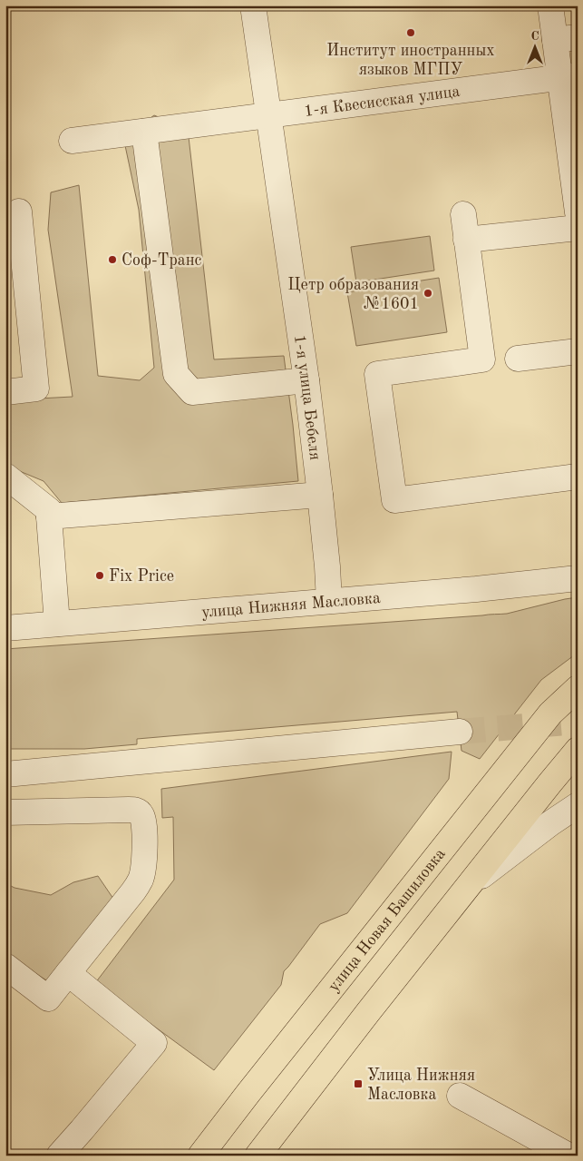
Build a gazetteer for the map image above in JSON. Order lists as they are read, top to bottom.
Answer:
{
  "streets": {
    "main road": ["улица Новая Башиловка"],
    "street": ["1-я Квесисская улица", "1-я улица Бебеля", "улица Нижняя Масловка"]
  },
  "crossings": [
    ["1-я Квесисская улица", "1-я улица Бебеля"],
    ["1-я улица Бебеля", "улица Нижняя Масловка"]
  ],
  "places": {
    "other": [
      "Институт иностранных языков МГПУ",
      "Соф-Транс",
      "Цетр образования №1601",
      "Fix Price"
    ],
    "transit": ["Улица Нижняя Масловка"]
  },
  "north": "top"
}
